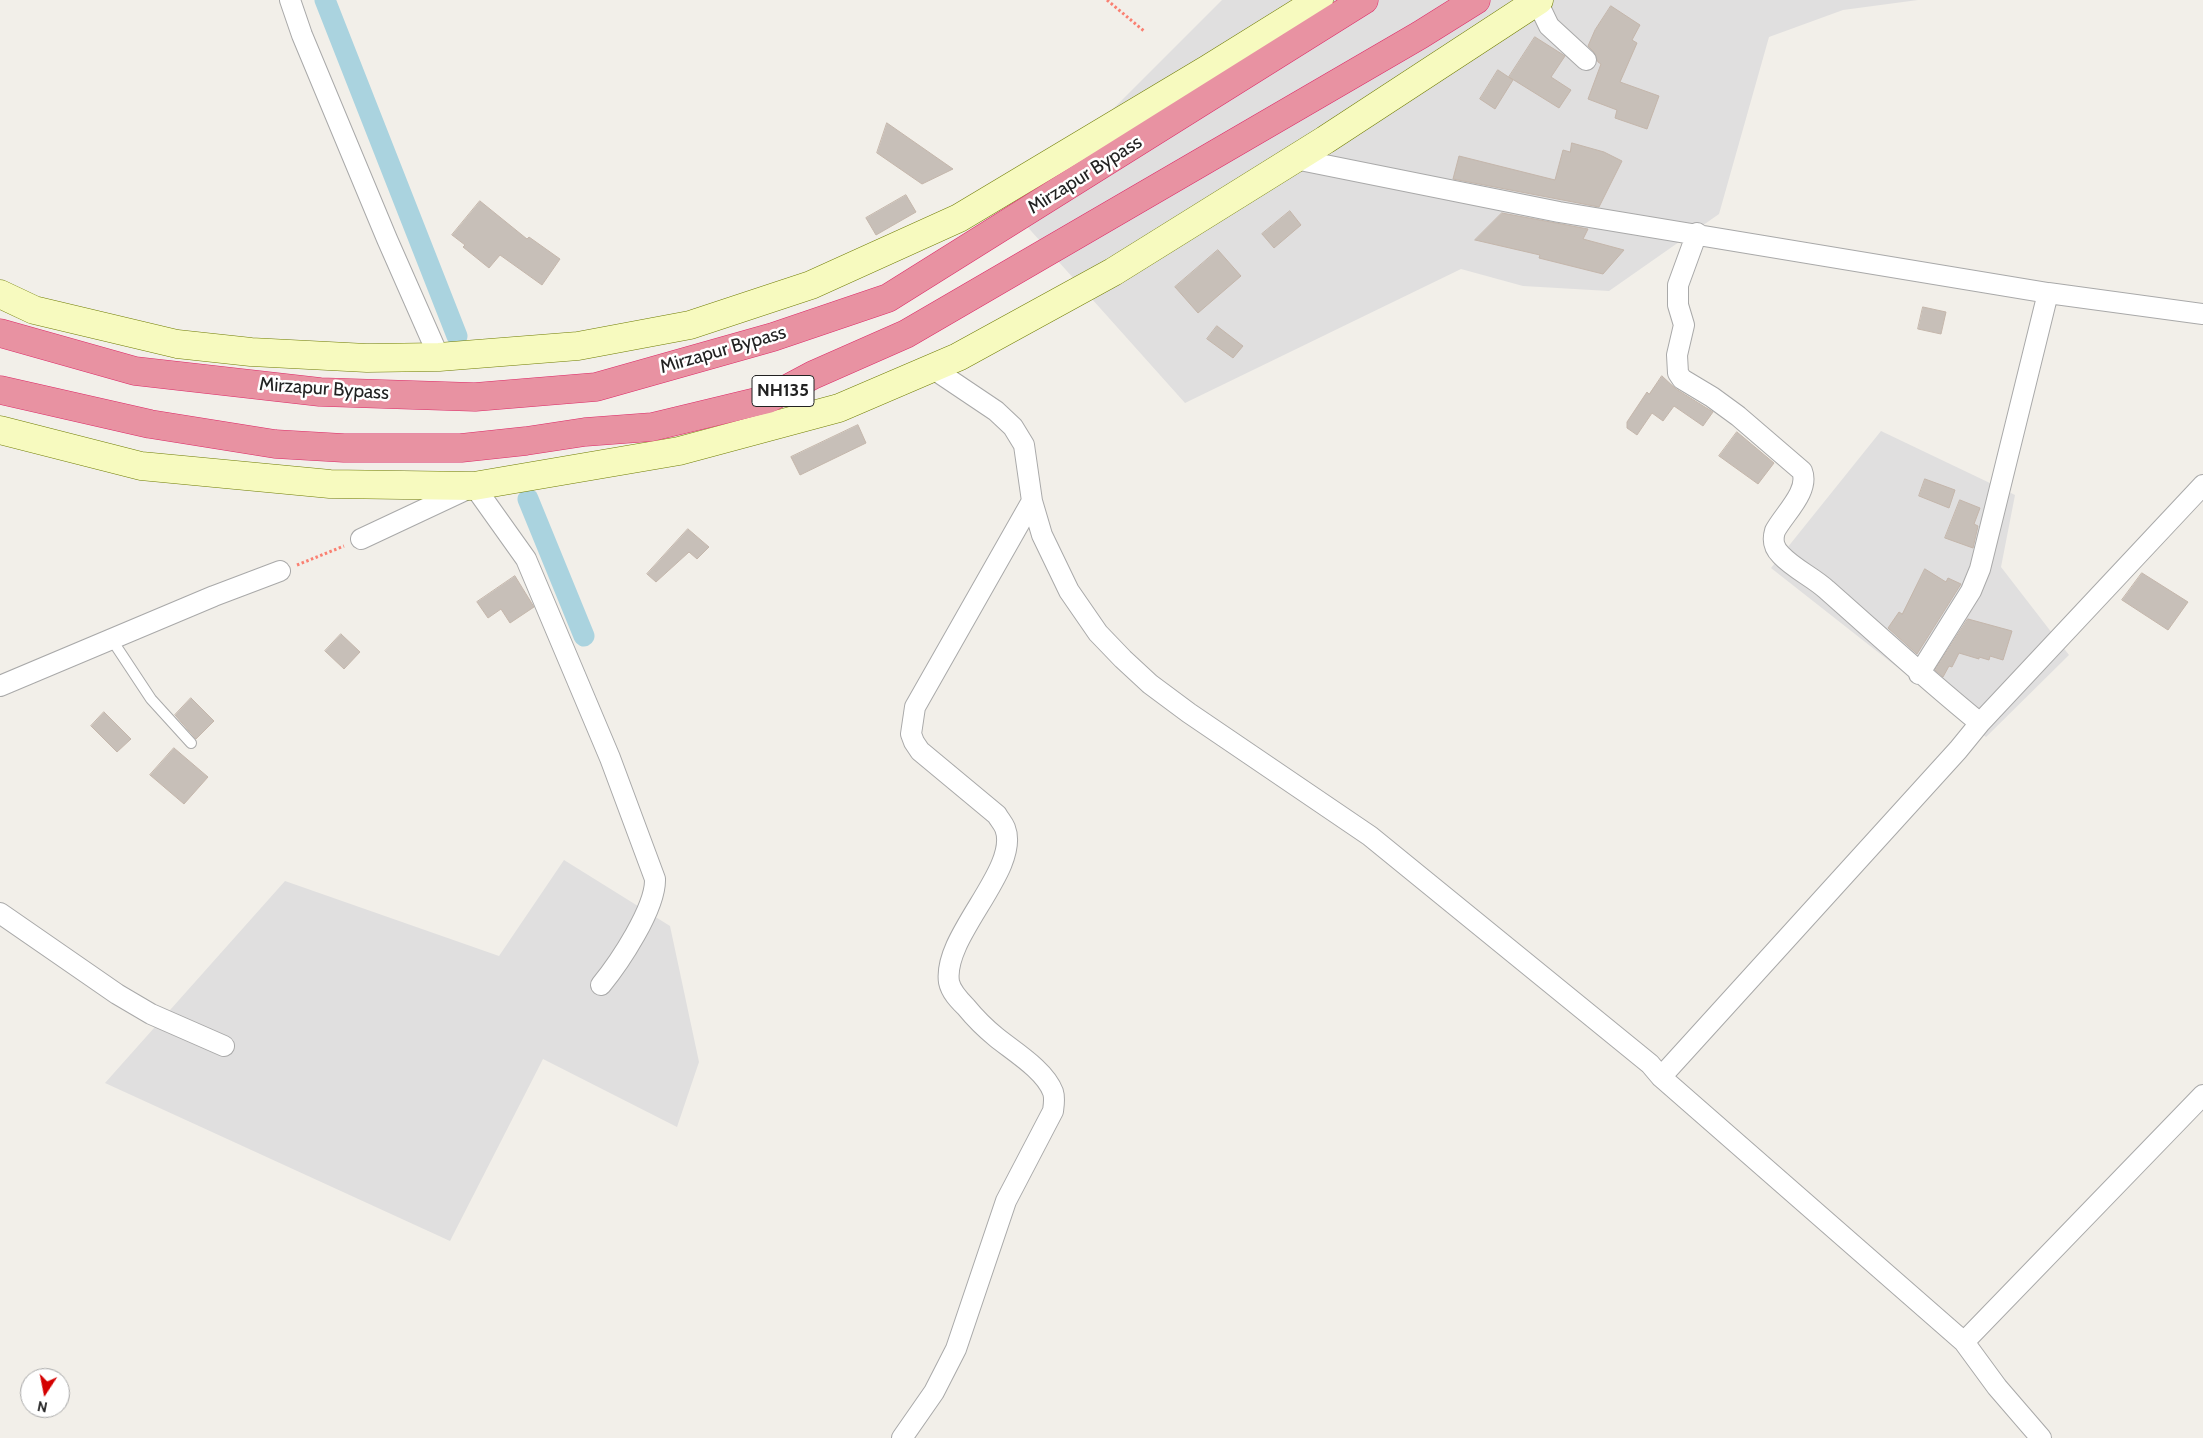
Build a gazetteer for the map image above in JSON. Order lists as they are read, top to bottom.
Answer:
{
  "streets": {
    "highway": ["Mirzapur Bypass", "NH135"]
  },
  "north": "bottom"
}
